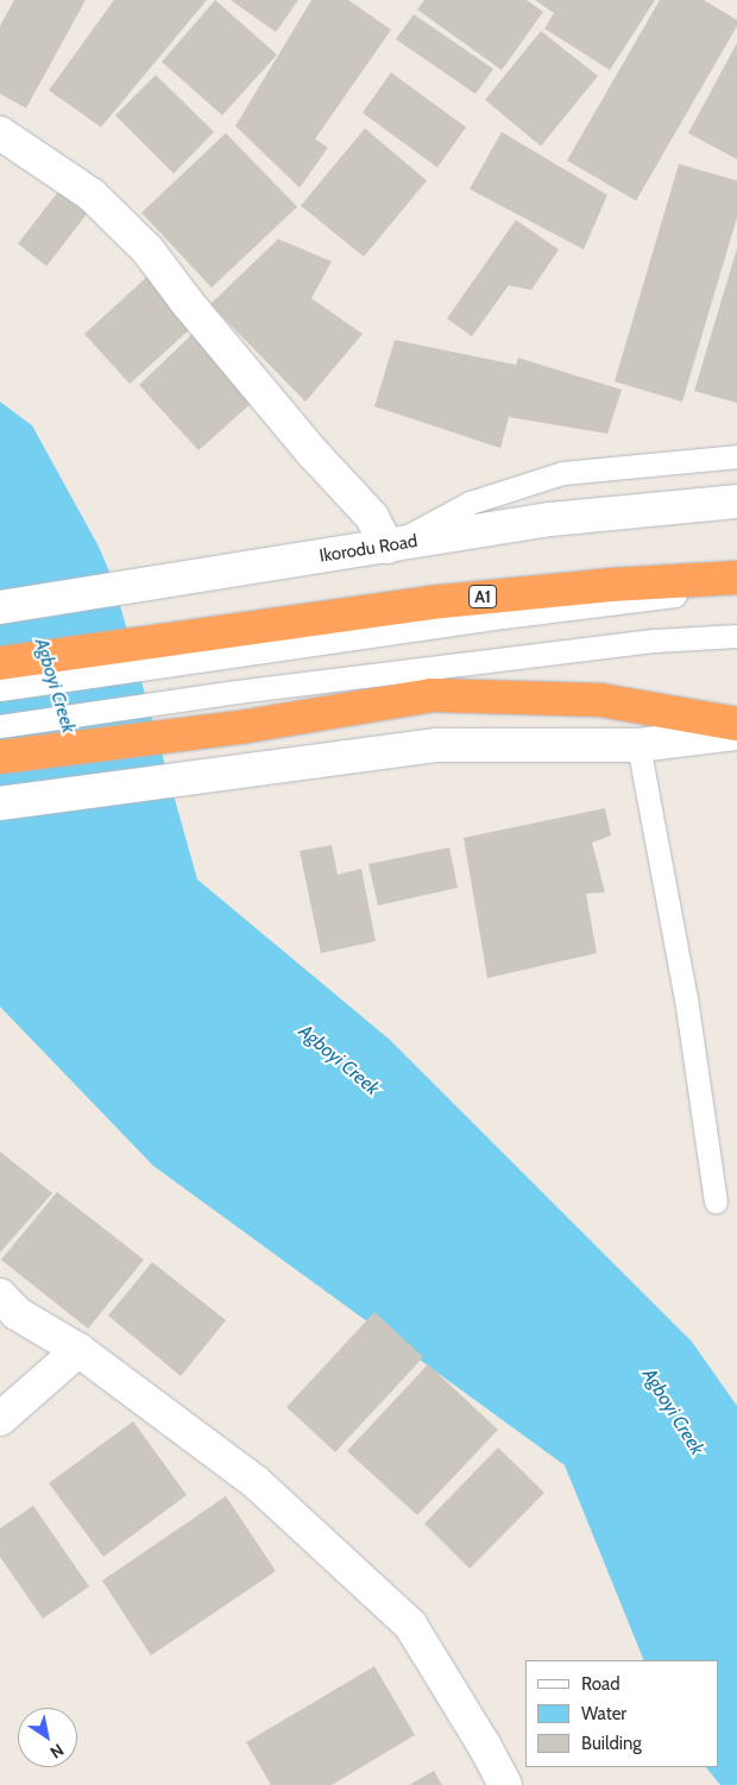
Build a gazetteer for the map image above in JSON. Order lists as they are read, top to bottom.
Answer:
{
  "streets": {
    "highway": ["A1"],
    "street": ["Ikorodu Road"]
  },
  "water": ["Agboyi Creek"],
  "legend": ["Road", "Water", "Building"],
  "north": "bottom right"
}
